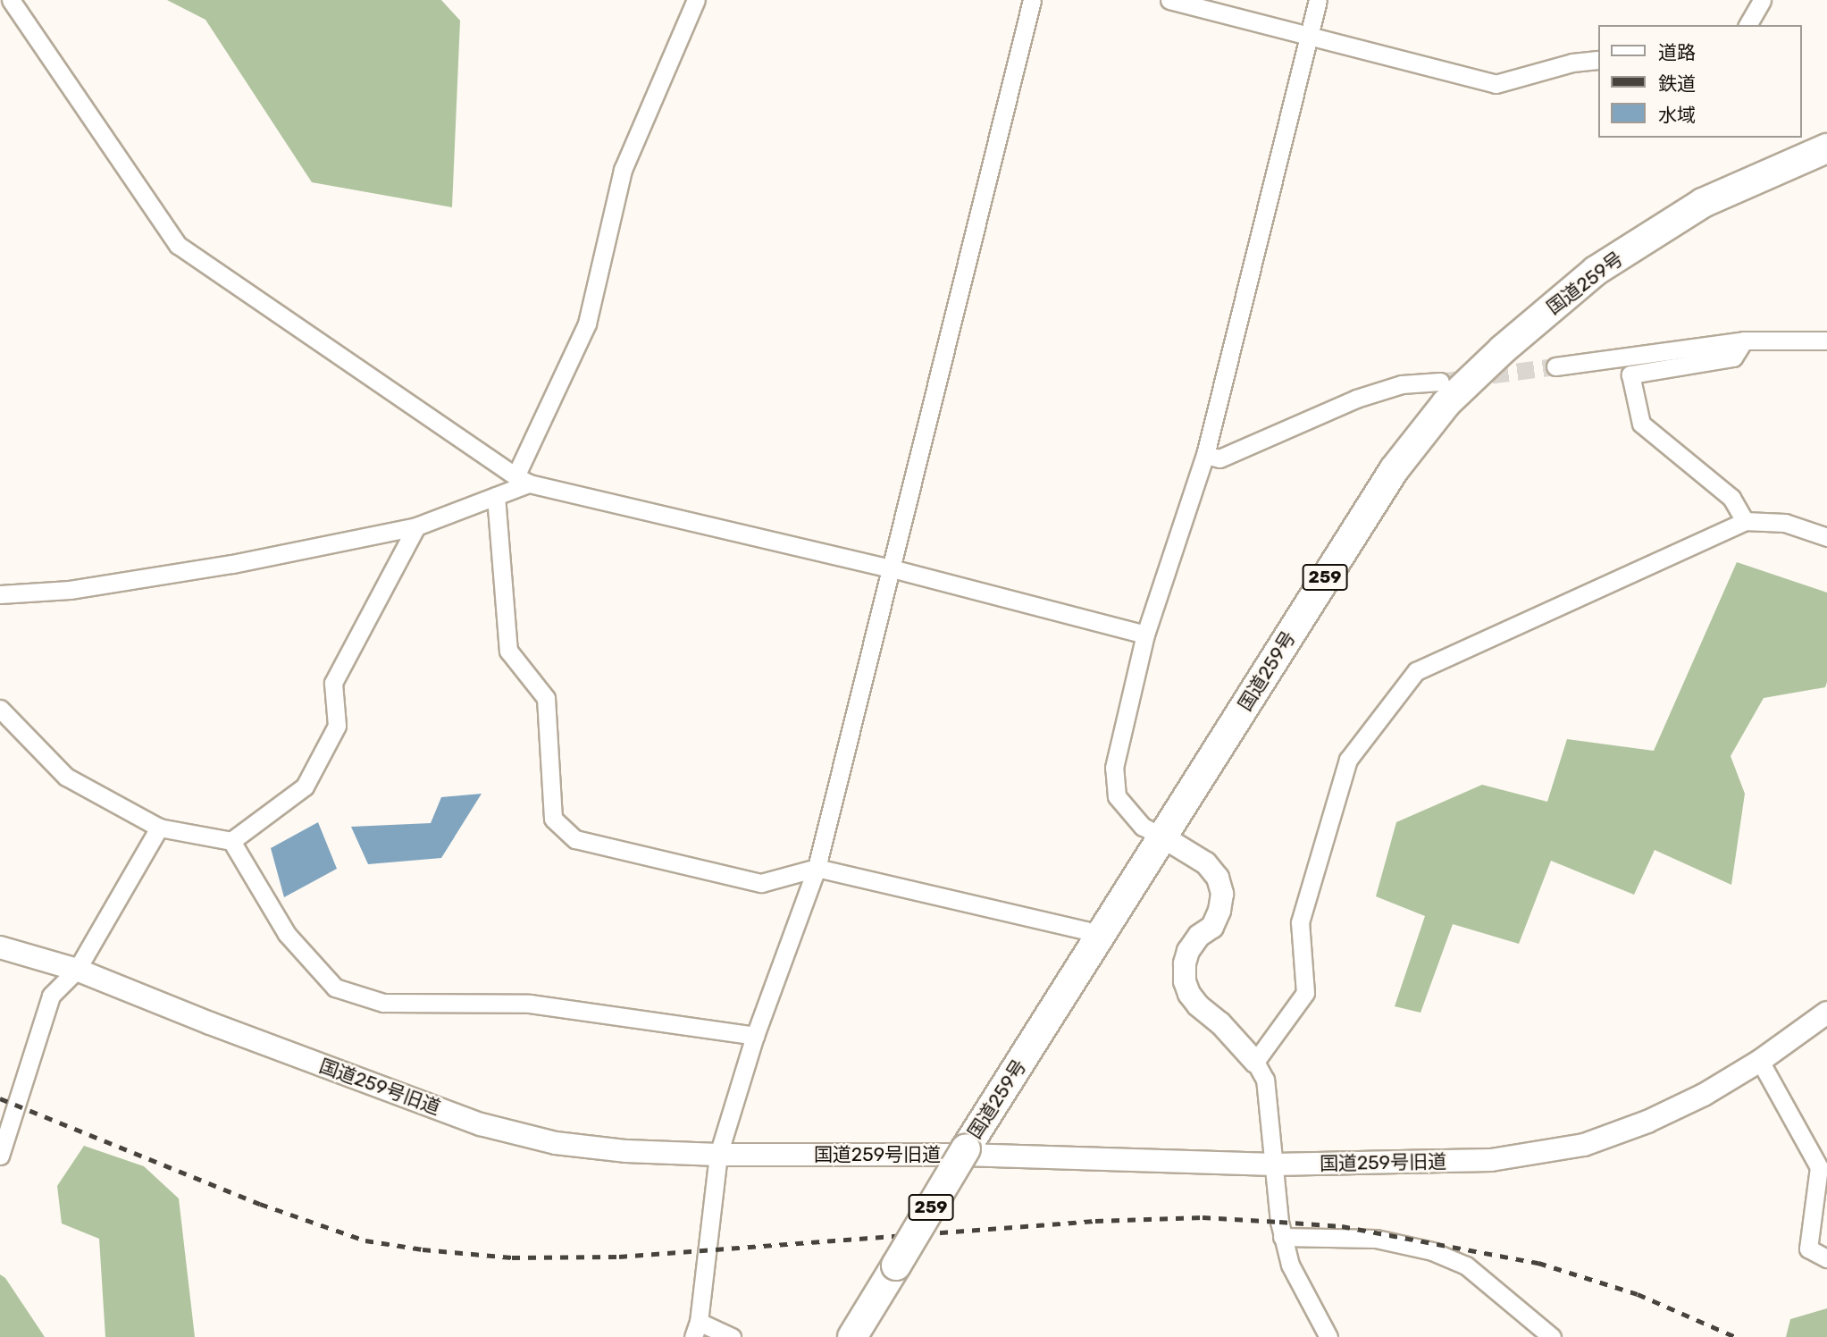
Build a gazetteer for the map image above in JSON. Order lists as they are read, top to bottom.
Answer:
{
  "streets": {
    "highway": ["国道259号", "259"],
    "street": ["国道259号旧道"]
  },
  "legend": ["道路", "鉄道", "水域"]
}
